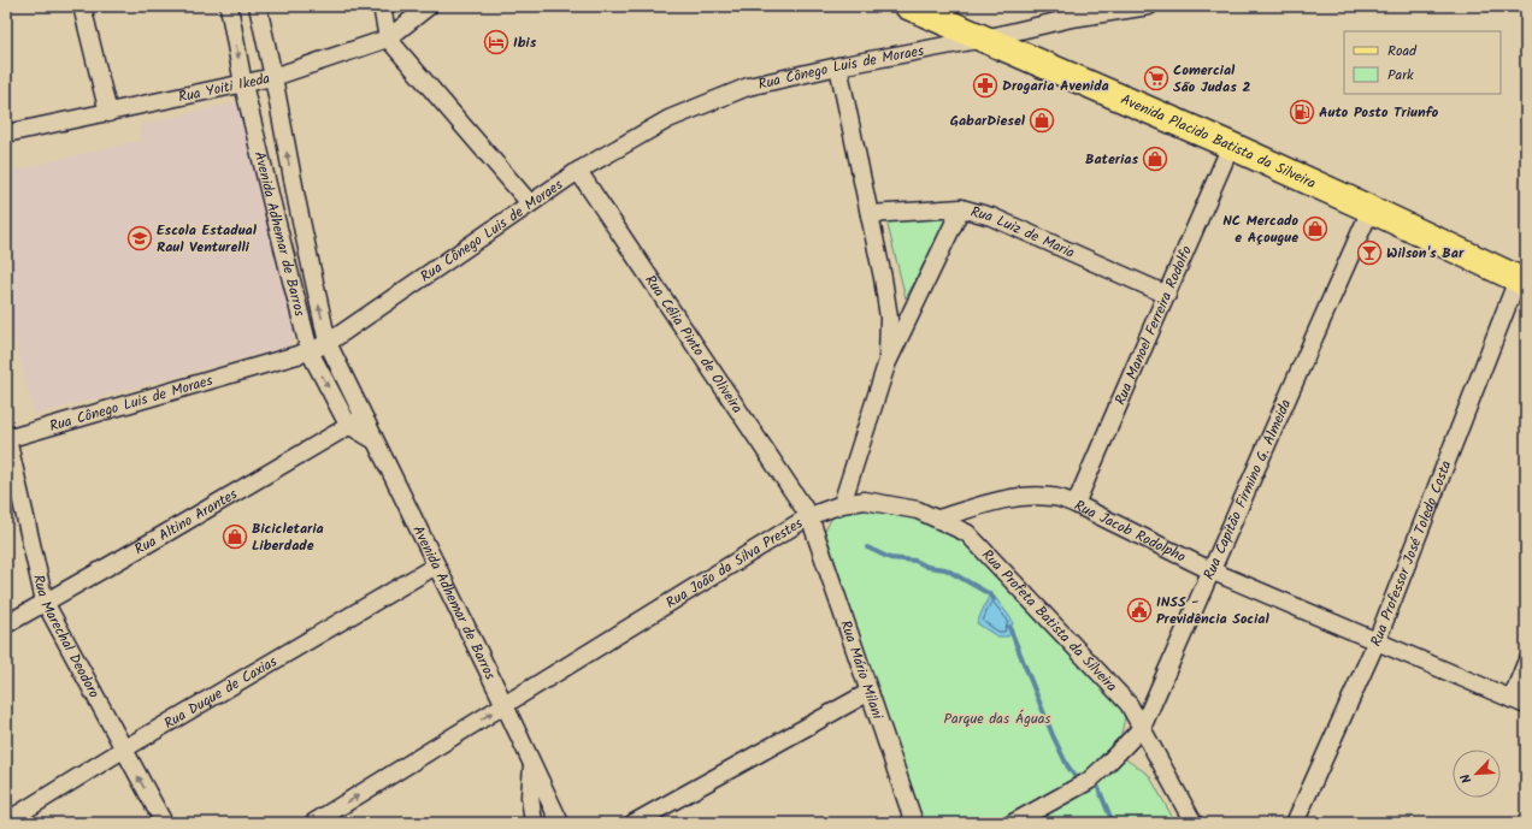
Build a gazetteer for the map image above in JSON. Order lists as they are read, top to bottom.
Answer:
{
  "streets": {
    "main road": ["Avenida Placido Batista da Silveira"],
    "street": [
      "Rua Cônego Luis de Moraes",
      "Rua Yoiti Ikeda",
      "Rua Luiz de Maria",
      "Avenida Adhemar de Barros",
      "Rua Manoel Ferreira Rodolfo",
      "Rua Célia Pinto de Oliveira",
      "Rua Capitão Firmino G. Almeida",
      "Rua Altino Arantes",
      "Rua Jacob Rodolpho",
      "Rua Professor José Toledo Costa",
      "Rua João da Silva Prestes",
      "Rua Profeta Batista da Silveira",
      "Rua Marechal Deodoro",
      "Rua Mário Milani",
      "Rua Duque de Caxias"
    ]
  },
  "crossings": [
    ["Rua Cônego Luis de Moraes", "Avenida Placido Batista da Silveira"],
    ["Rua Cônego Luis de Moraes", "Avenida Adhemar de Barros"],
    ["Rua Cônego Luis de Moraes", "Rua Célia Pinto de Oliveira"],
    ["Rua Cônego Luis de Moraes", "Rua Marechal Deodoro"],
    ["Rua Yoiti Ikeda", "Avenida Adhemar de Barros"],
    ["Avenida Placido Batista da Silveira", "Rua Manoel Ferreira Rodolfo"],
    ["Avenida Placido Batista da Silveira", "Rua Capitão Firmino G. Almeida"],
    ["Avenida Placido Batista da Silveira", "Rua Professor José Toledo Costa"],
    ["Rua Luiz de Maria", "Rua Manoel Ferreira Rodolfo"],
    ["Avenida Adhemar de Barros", "Rua Altino Arantes"],
    ["Avenida Adhemar de Barros", "Rua João da Silva Prestes"],
    ["Avenida Adhemar de Barros", "Rua Duque de Caxias"],
    ["Rua Manoel Ferreira Rodolfo", "Rua Jacob Rodolpho"],
    ["Rua Célia Pinto de Oliveira", "Rua João da Silva Prestes"],
    ["Rua Célia Pinto de Oliveira", "Rua Mário Milani"],
    ["Rua Capitão Firmino G. Almeida", "Rua Jacob Rodolpho"],
    ["Rua Capitão Firmino G. Almeida", "Rua Profeta Batista da Silveira"],
    ["Rua Altino Arantes", "Rua Marechal Deodoro"],
    ["Rua Jacob Rodolpho", "Rua Professor José Toledo Costa"],
    ["Rua Jacob Rodolpho", "Rua Profeta Batista da Silveira"],
    ["Rua João da Silva Prestes", "Rua Profeta Batista da Silveira"],
    ["Rua João da Silva Prestes", "Rua Mário Milani"],
    ["Rua Marechal Deodoro", "Rua Duque de Caxias"]
  ],
  "one_way": ["Rua João da Silva Prestes"],
  "parks": ["Parque das Águas"],
  "places": {
    "hotel": ["Ibis"],
    "supermarket": ["Comercial São Judas 2"],
    "pharmacy": ["Drogaria Avenida"],
    "fuel station": ["Auto Posto Triunfo"],
    "shop": [
      "GabarDiesel",
      "Baterias",
      "NC Mercado e Açougue",
      "Bicicletaria Liberdade"
    ],
    "school or university": ["Escola Estadual Raul Venturelli"],
    "bar": ["Wilson's Bar"],
    "public building": ["INSS - Previdência Social"]
  },
  "legend": ["Road", "Park"],
  "north": "bottom left"
}
